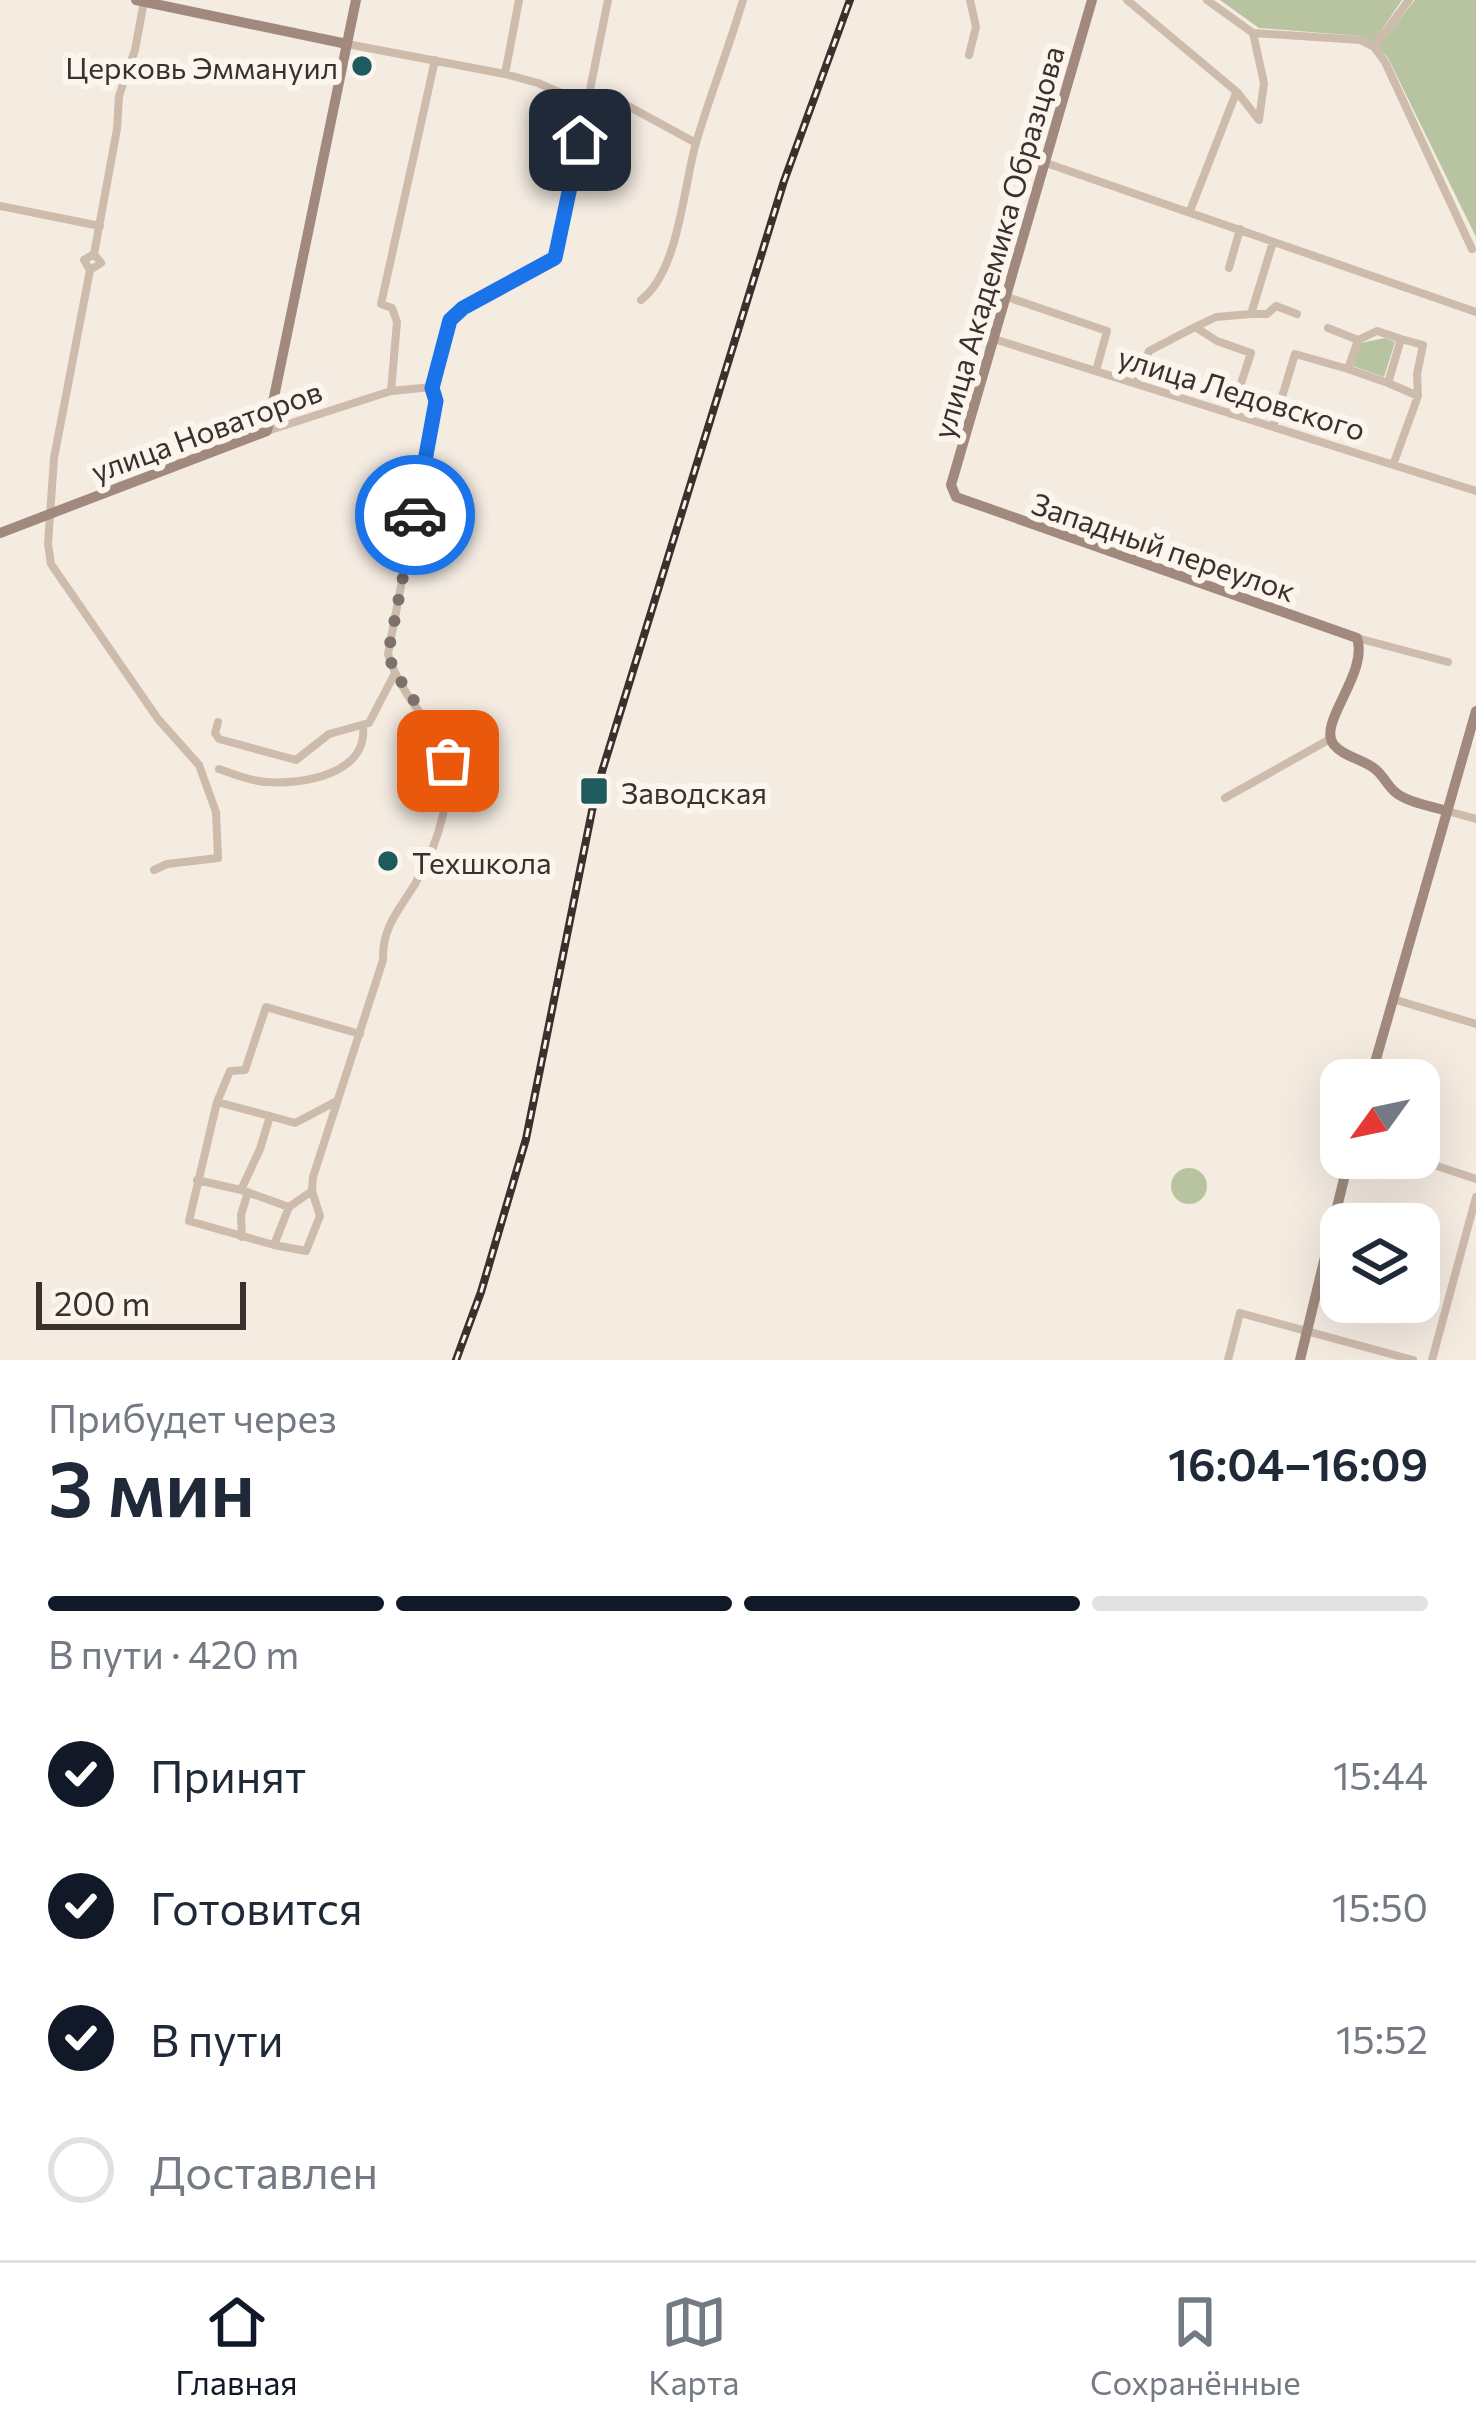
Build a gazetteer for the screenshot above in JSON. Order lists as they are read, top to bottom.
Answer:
{
  "streets": {
    "street": [
      "улица Академика Образцова",
      "улица Ледовского",
      "улица Новаторов",
      "Западный переулок"
    ]
  },
  "crossings": [
    ["улица Академика Образцова", "улица Ледовского"],
    ["улица Академика Образцова", "Западный переулок"]
  ],
  "places": {
    "other": ["Церковь Эммануил", "Техшкола"],
    "transit": ["Заводская"]
  },
  "scale_bar": "200 m",
  "north": "bottom left",
  "page": {
    "scale": "200 m",
    "heading": ["3 мин", "Прибудет через", "16:04–16:09"],
    "bar": "В пути · 420 m",
    "list": [
      ["Принят", "15:44"],
      ["Готовится", "15:50"],
      ["В пути", "15:52"],
      "Доставлен"
    ],
    "tabs": ["Главная", "Карта", "Сохранённые"]
  }
}
